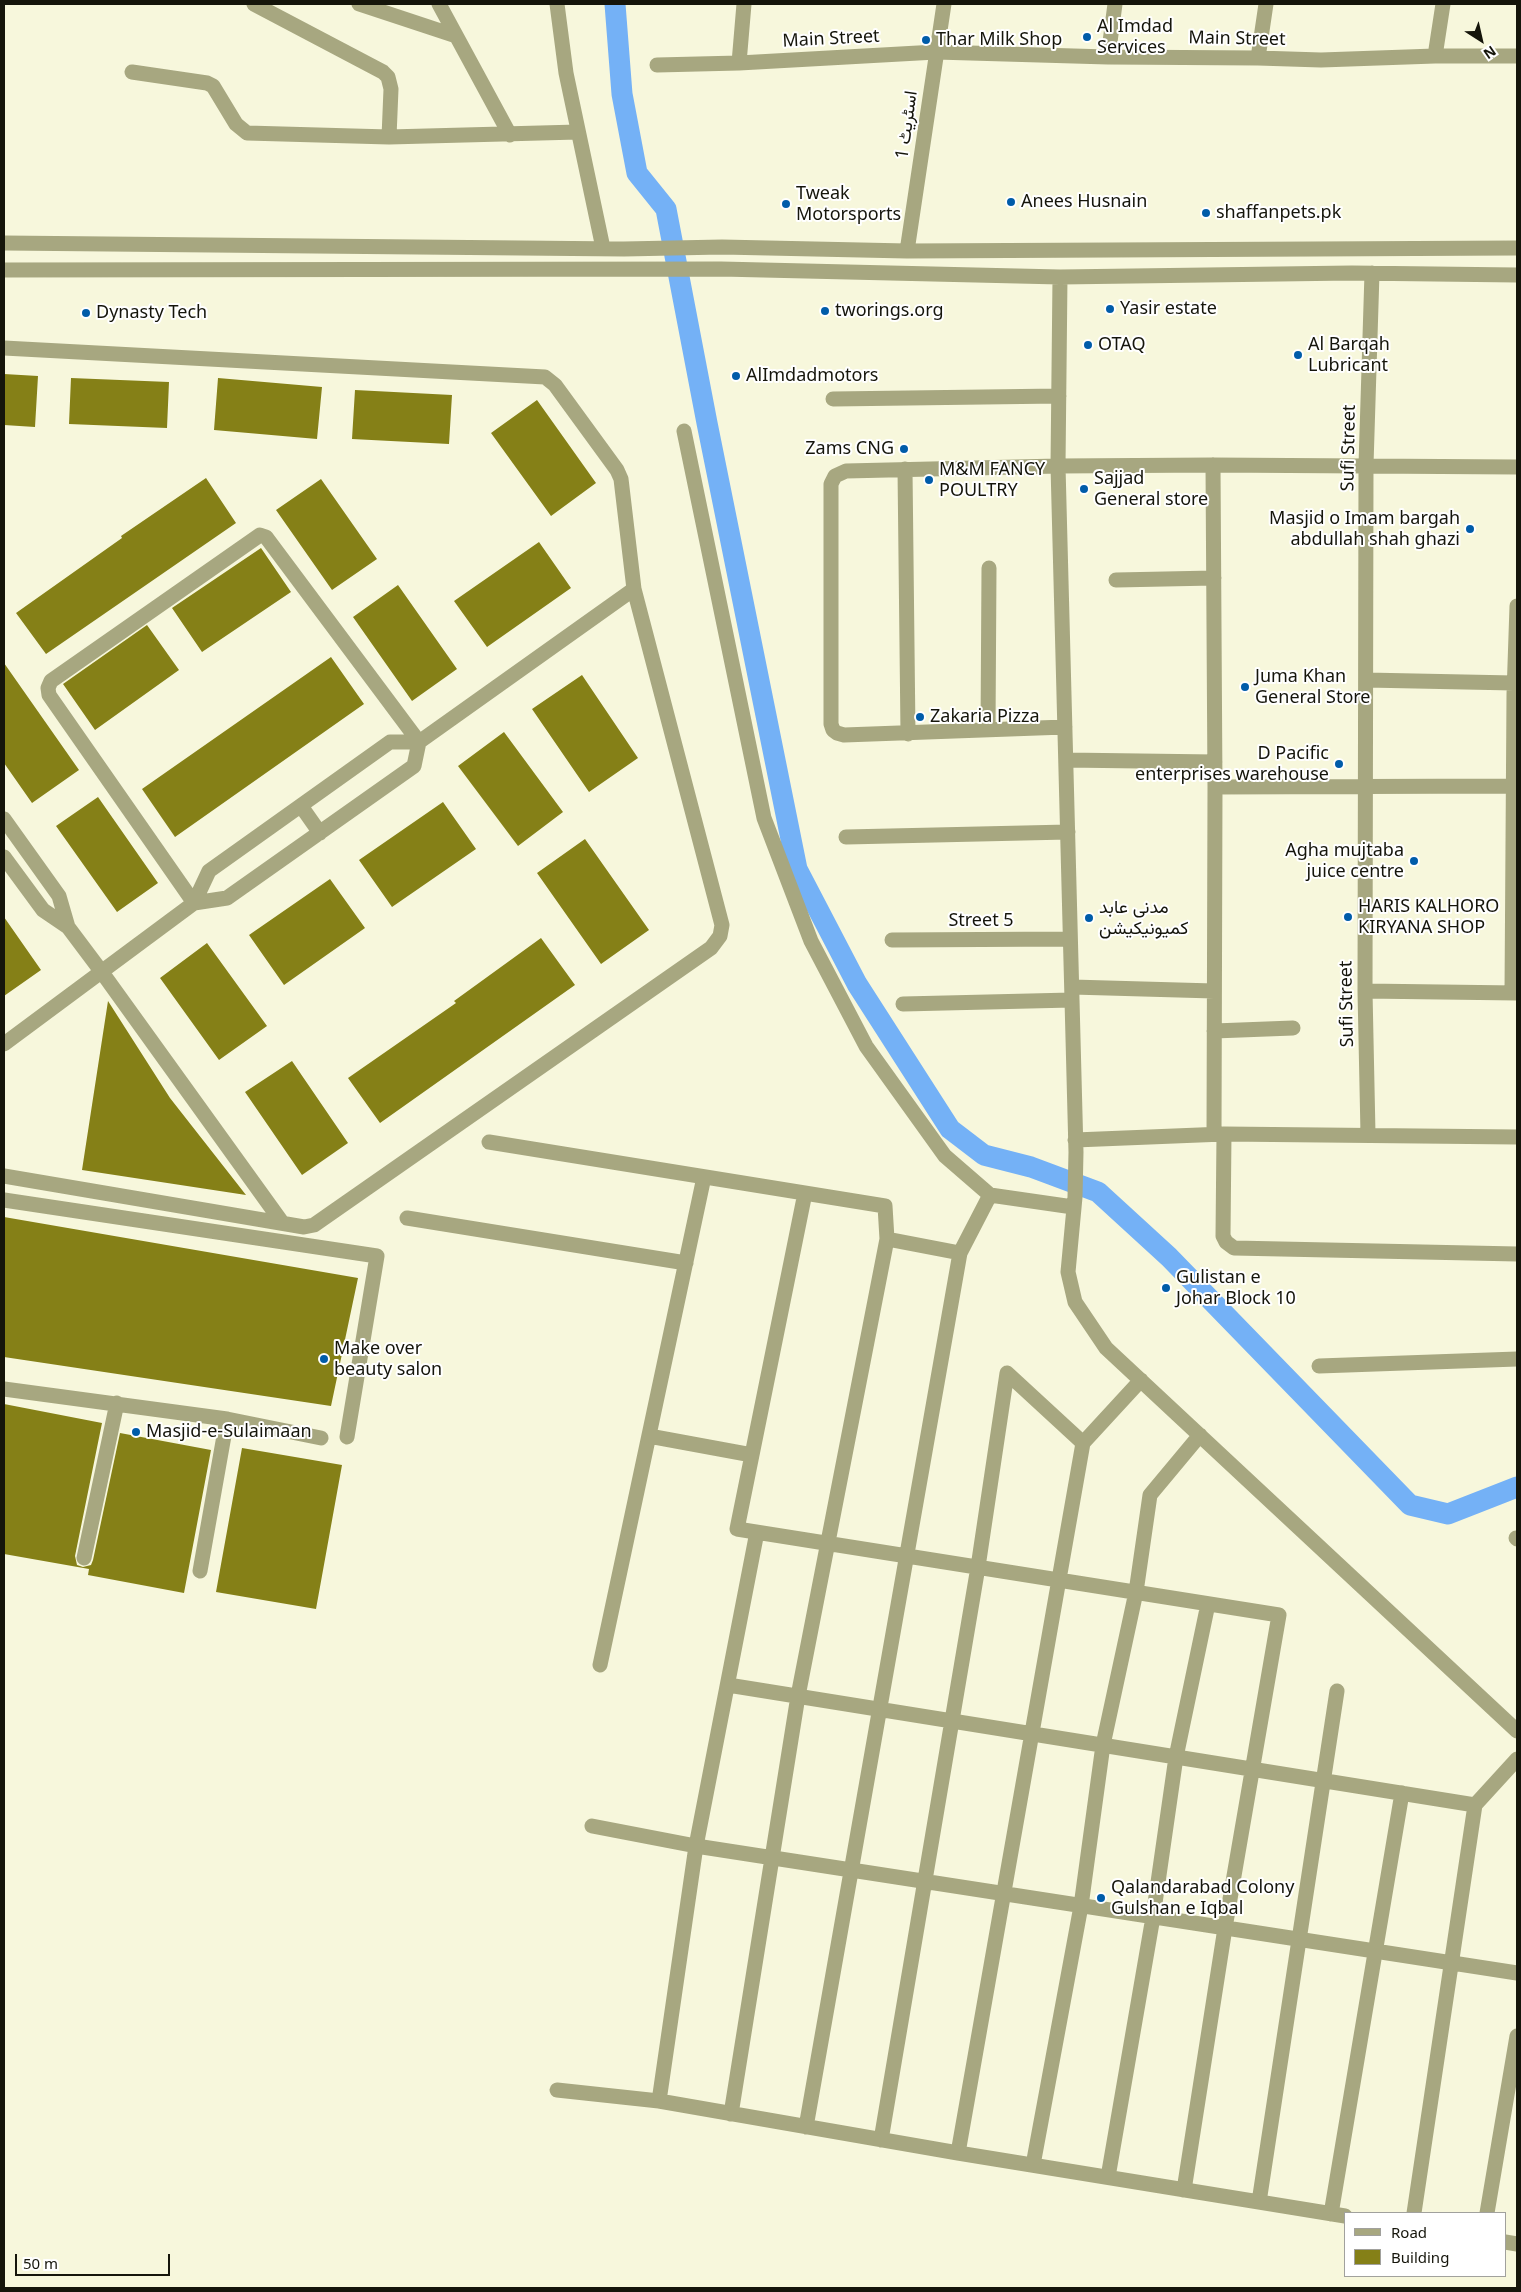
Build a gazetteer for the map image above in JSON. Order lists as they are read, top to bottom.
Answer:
{
  "streets": {
    "street": [
      "Main Street",
      "اسٹریٹ 1",
      "Sufi Street",
      "Street 5"
    ]
  },
  "crossings": [
    ["Main Street", "اسٹریٹ 1"]
  ],
  "places": [
    "Al Imdad Services",
    "Thar Milk Shop",
    "Anees Husnain",
    "Tweak Motorsports",
    "shaffanpets.pk",
    "Yasir estate",
    "tworings.org",
    "Dynasty Tech",
    "OTAQ",
    "Al Barqah Lubricant",
    "AlImdadmotors",
    "Zams CNG",
    "M&M FANCY POULTRY",
    "Sajjad General store",
    "Masjid o Imam bargah abdullah shah ghazi",
    "Juma Khan General Store",
    "Zakaria Pizza",
    "D Pacific enterprises warehouse",
    "Agha mujtaba juice centre",
    "HARIS KALHORO KIRYANA SHOP",
    "مدنی عابد کمیونیکیشن",
    "Gulistan e Johar Block 10",
    "Make over beauty salon",
    "Masjid-e-Sulaimaan",
    "Qalandarabad Colony Gulshan e Iqbal"
  ],
  "legend": ["Road", "Building"],
  "scale_bar": "50 m",
  "north": "bottom right"
}
